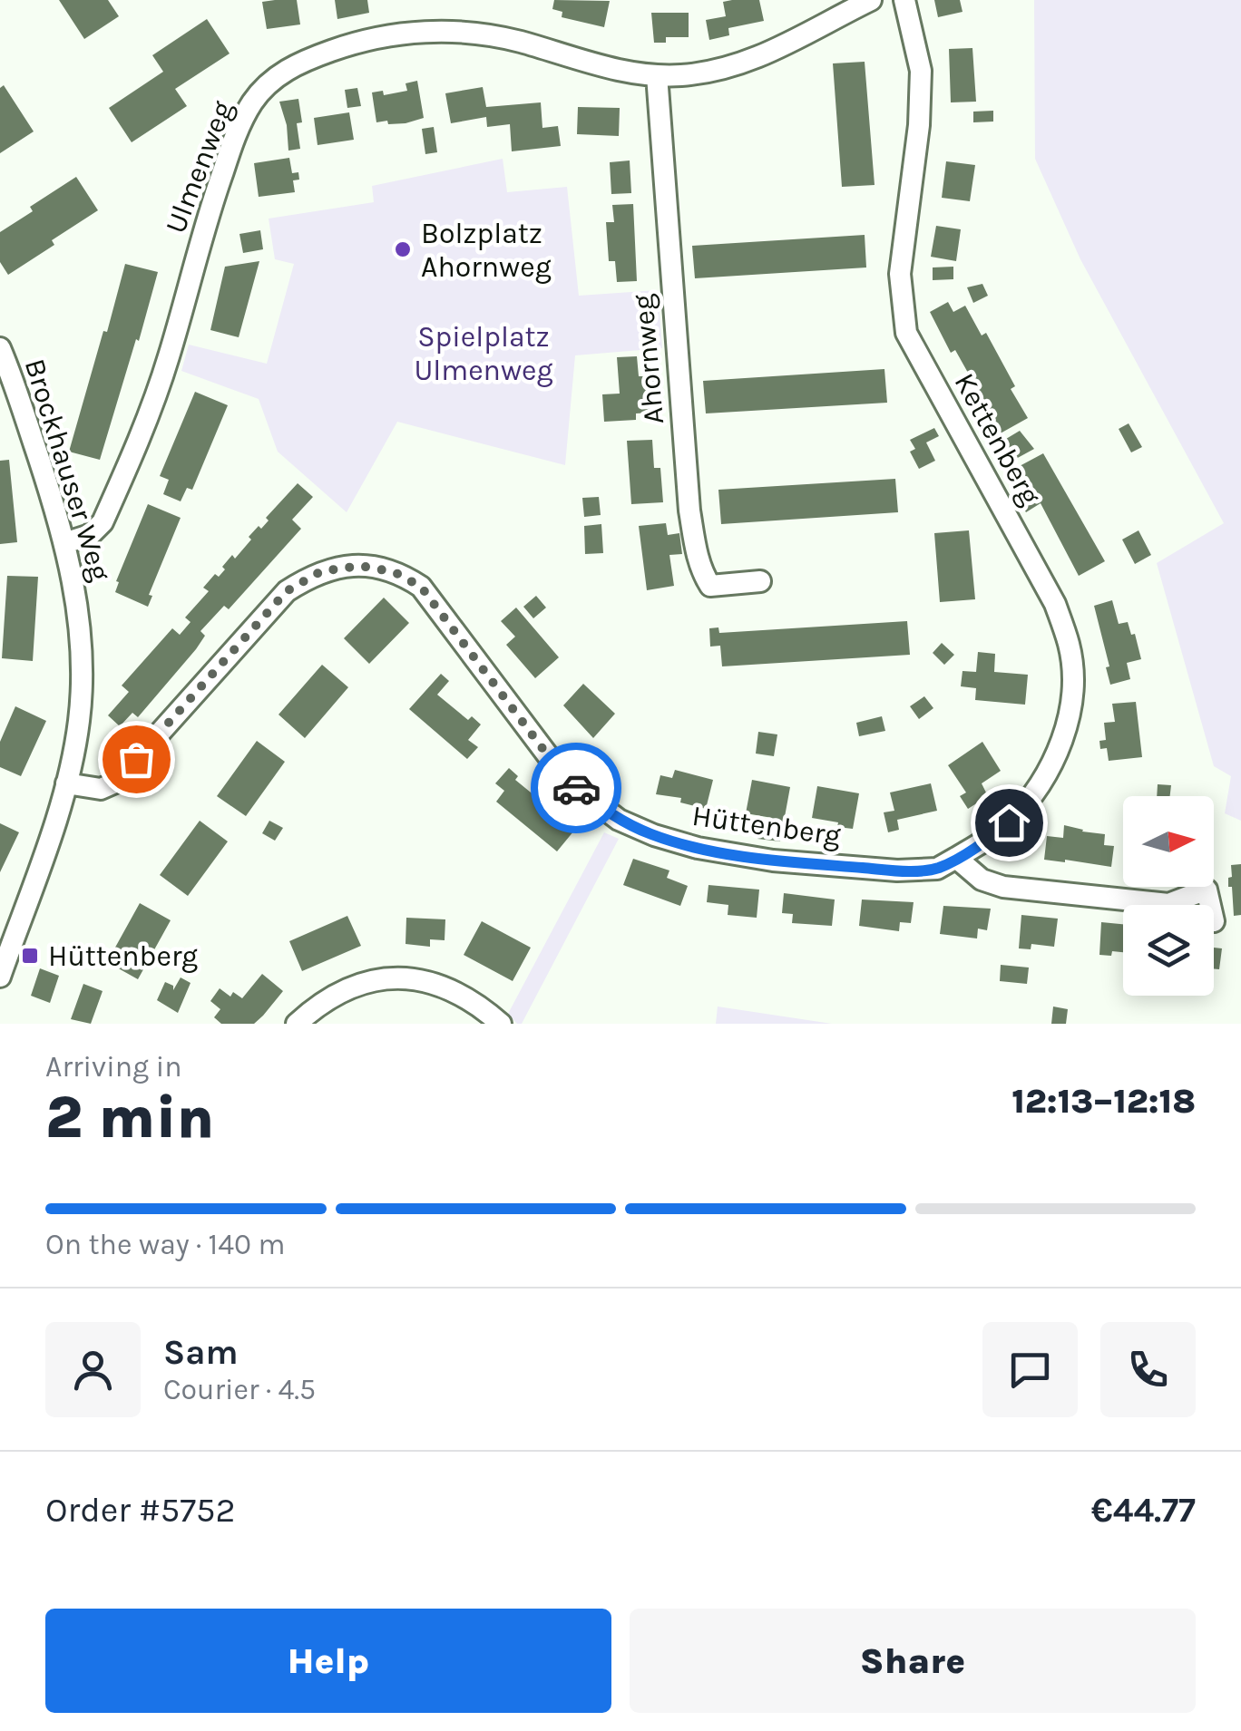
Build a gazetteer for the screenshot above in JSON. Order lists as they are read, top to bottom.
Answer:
{
  "streets": {
    "street": [
      "Ulmenweg",
      "Ahornweg",
      "Kettenberg",
      "Brockhauser Weg",
      "Hüttenberg"
    ]
  },
  "crossings": [
    ["Ulmenweg", "Ahornweg"],
    ["Ulmenweg", "Brockhauser Weg"],
    ["Kettenberg", "Hüttenberg"],
    ["Brockhauser Weg", "Hüttenberg"]
  ],
  "parks": ["Spielplatz Ulmenweg"],
  "places": {
    "other": ["Bolzplatz Ahornweg"],
    "transit": ["Hüttenberg"]
  },
  "north": "right",
  "page": {
    "heading": ["2 min", "Arriving in", "12:13–12:18"],
    "panel": [
      "Sam",
      "Courier · 4.5",
      "Order #5752",
      "€44.77"
    ],
    "bar": "On the way · 140 m",
    "buttons": ["Help", "Share"]
  }
}
